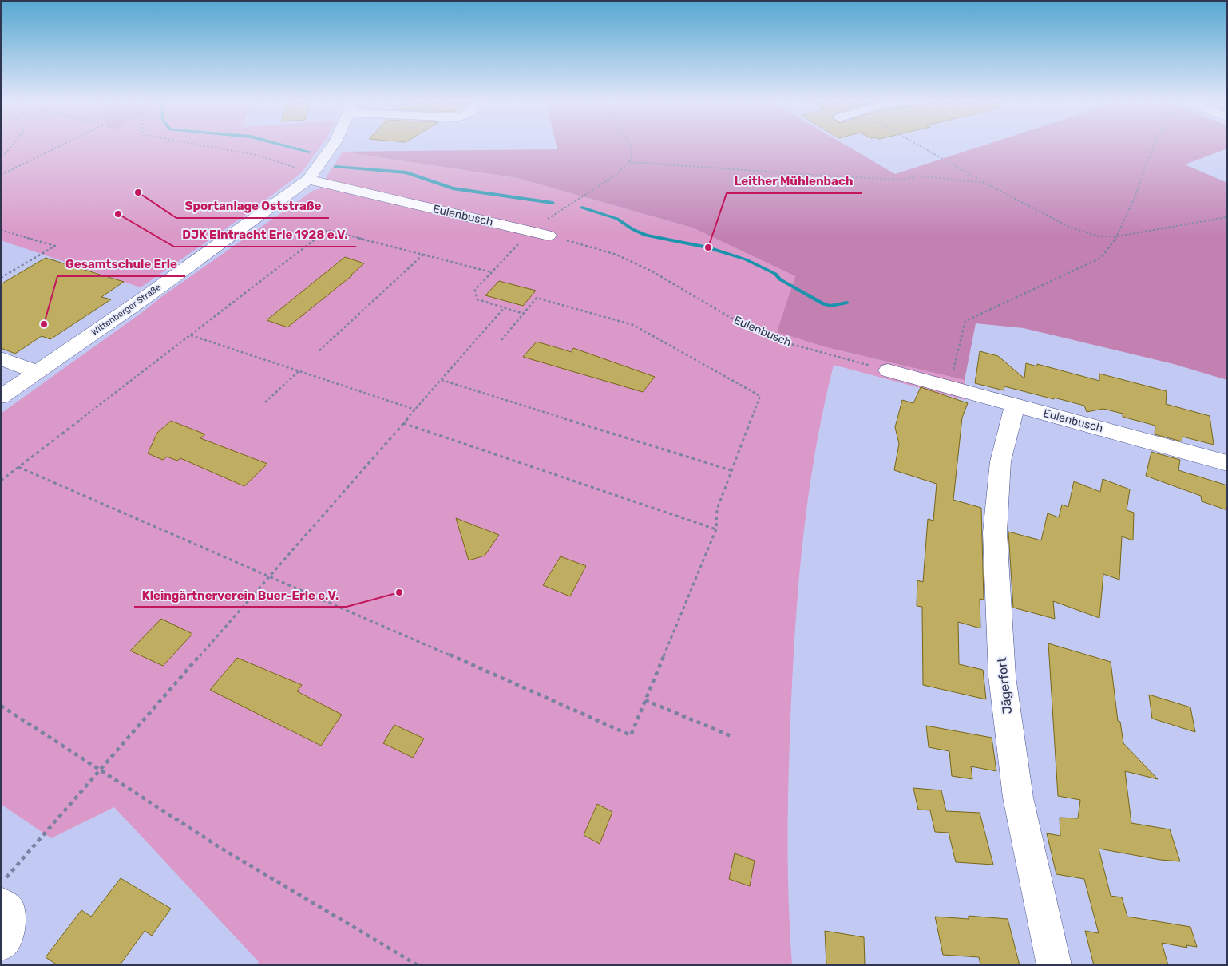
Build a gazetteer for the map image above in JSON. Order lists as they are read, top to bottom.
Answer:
{
  "streets": {
    "street": ["Eulenbusch", "Wittenberger Straße", "Jägerfort"]
  },
  "crossings": [
    ["Eulenbusch", "Wittenberger Straße"],
    ["Eulenbusch", "Jägerfort"]
  ],
  "places": [
    "Sportanlage Oststraße",
    "DJK Eintracht Erle 1928 e.V.",
    "Leither Mühlenbach",
    "Gesamtschule Erle",
    "Kleingärtnerverein Buer-Erle e.V."
  ]
}
